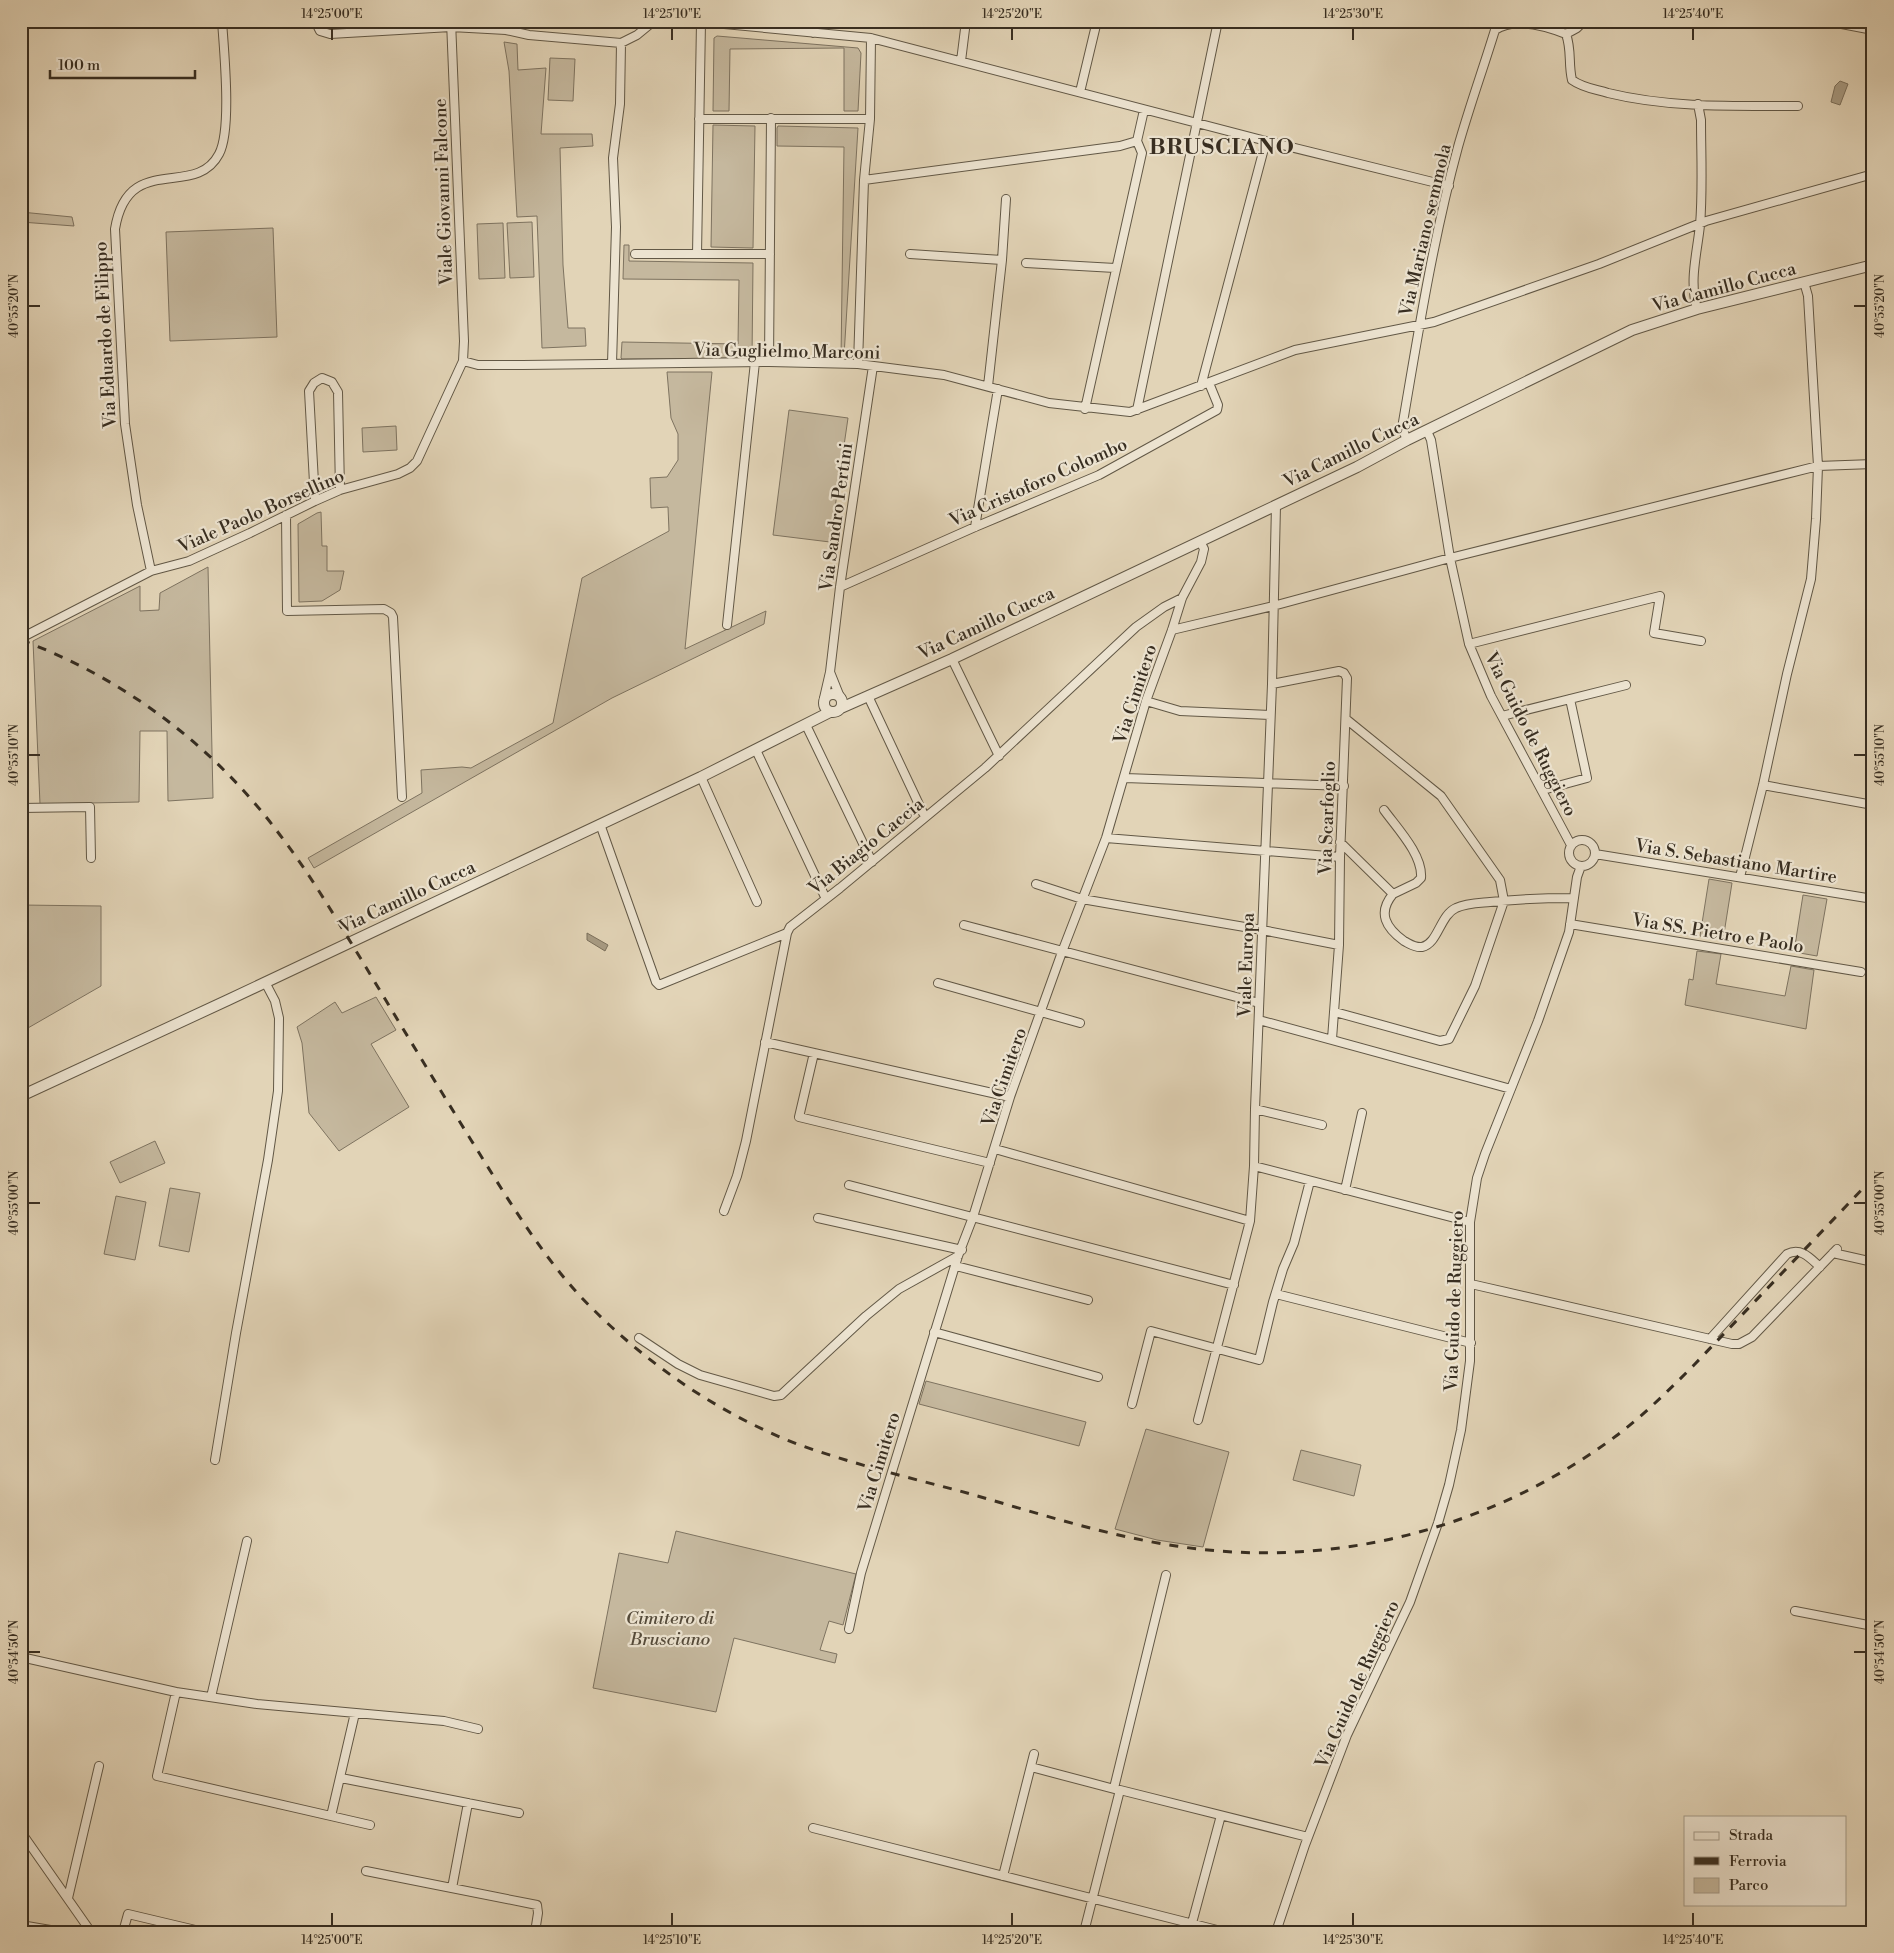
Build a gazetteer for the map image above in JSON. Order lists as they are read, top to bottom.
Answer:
{
  "streets": {
    "street": [
      "Viale Giovanni Falcone",
      "Via Mariano semmola",
      "Via Camillo Cucca",
      "Via Eduardo de Filippo",
      "Via Guglielmo Marconi",
      "Via Cristoforo Colombo",
      "Viale Paolo Borsellino",
      "Via Sandro Pertini",
      "Via Cimitero",
      "Via Guido de Ruggiero",
      "Via Scarfoglio",
      "Via Biagio Caccia",
      "Via S. Sebastiano Martire",
      "Via SS. Pietro e Paolo",
      "Viale Europa"
    ]
  },
  "crossings": [
    ["Viale Giovanni Falcone", "Via Guglielmo Marconi"],
    ["Viale Giovanni Falcone", "Viale Paolo Borsellino"],
    ["Via Mariano semmola", "Via Camillo Cucca"],
    ["Via Mariano semmola", "Via Guglielmo Marconi"],
    ["Via Camillo Cucca", "Via Sandro Pertini"],
    ["Via Camillo Cucca", "Via Cimitero"],
    ["Via Camillo Cucca", "Via Guido de Ruggiero"],
    ["Via Camillo Cucca", "Viale Europa"],
    ["Via Eduardo de Filippo", "Viale Paolo Borsellino"],
    ["Via Guglielmo Marconi", "Via Cristoforo Colombo"],
    ["Via Guglielmo Marconi", "Viale Paolo Borsellino"],
    ["Via Guglielmo Marconi", "Via Sandro Pertini"],
    ["Via Cristoforo Colombo", "Via Sandro Pertini"],
    ["Via Cimitero", "Via Biagio Caccia"],
    ["Via Guido de Ruggiero", "Via S. Sebastiano Martire"],
    ["Via Guido de Ruggiero", "Via SS. Pietro e Paolo"],
    ["Via Scarfoglio", "Viale Europa"]
  ],
  "districts": ["BRUSCIANO"],
  "parks": ["Cimitero di Brusciano"],
  "legend": ["Strada", "Ferrovia", "Parco"],
  "scale_bar": "100 m",
  "coordinates": [
    "14°25'00\"E",
    "14°25'10\"E",
    "14°25'20\"E",
    "14°25'30\"E",
    "14°25'40\"E",
    "40°55'20\"N",
    "40°55'10\"N",
    "40°55'00\"N",
    "40°54'50\"N"
  ]
}
